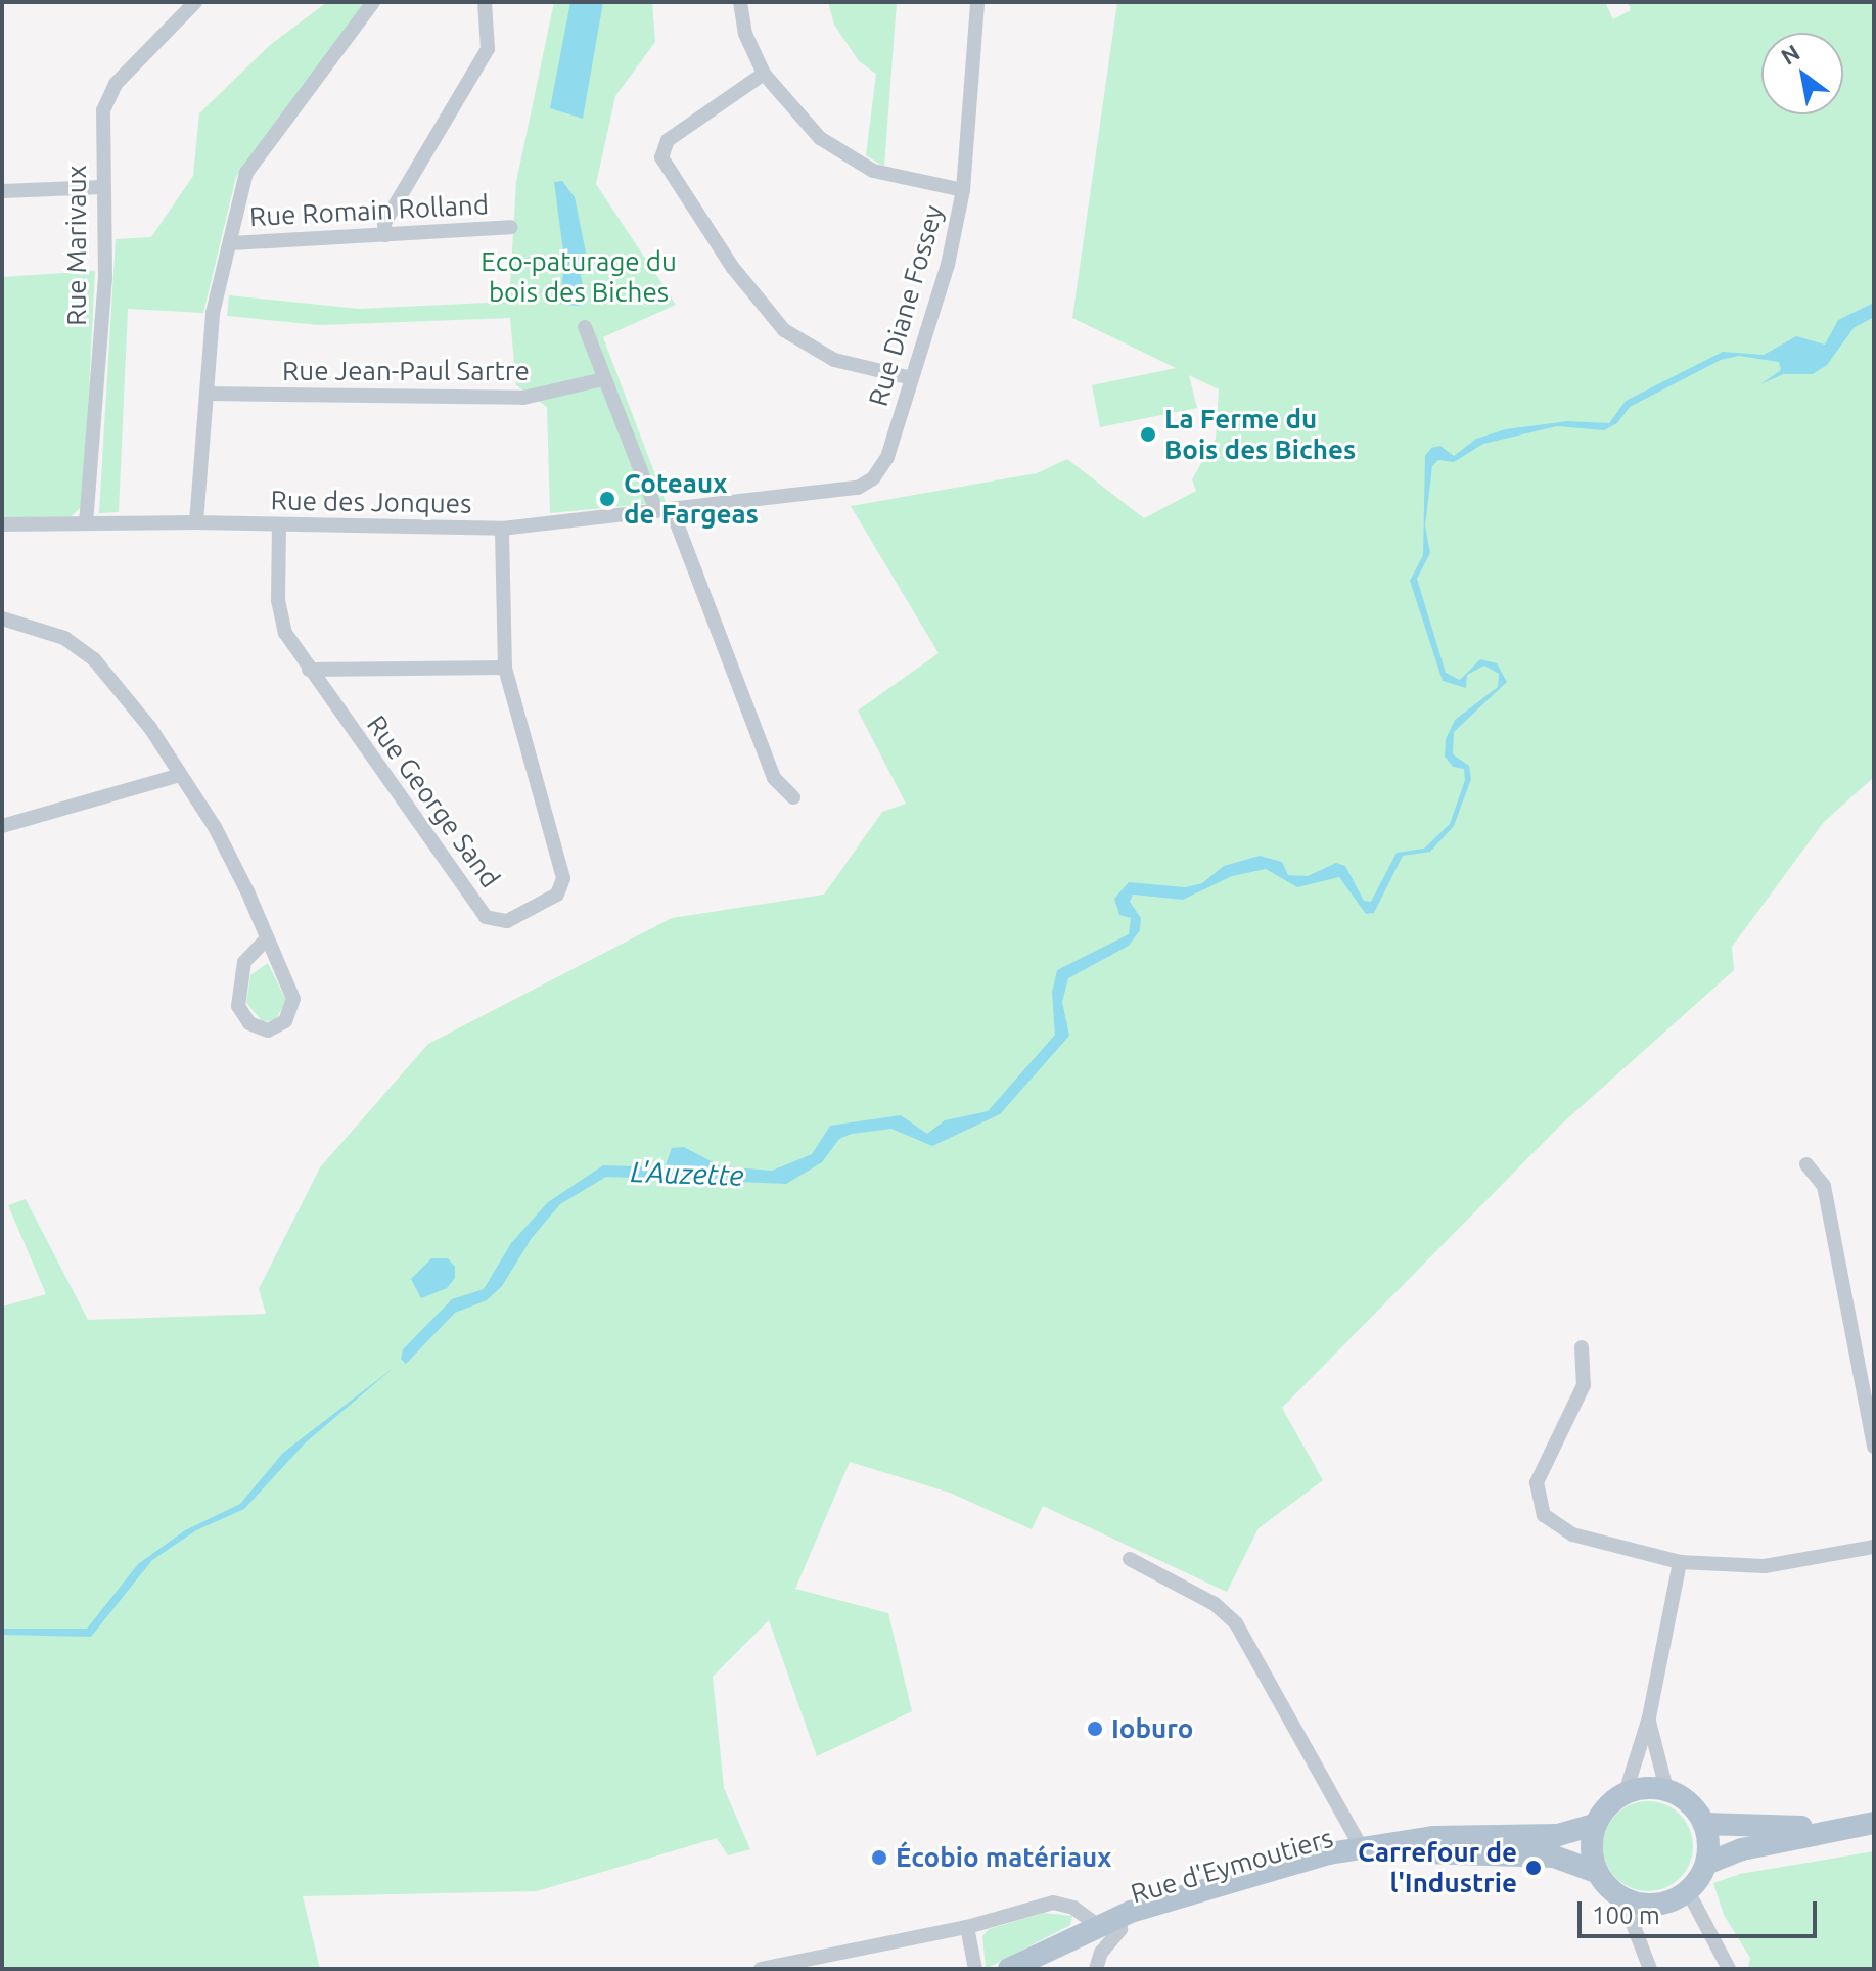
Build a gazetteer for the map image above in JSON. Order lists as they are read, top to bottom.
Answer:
{
  "streets": {
    "main road": ["Rue d'Eymoutiers"],
    "street": [
      "Rue Romain Rolland",
      "Rue Marivaux",
      "Rue Diane Fossey",
      "Rue Jean-Paul Sartre",
      "Rue des Jonques",
      "Rue George Sand"
    ]
  },
  "crossings": [
    ["Rue Marivaux", "Rue des Jonques"],
    ["Rue Diane Fossey", "Rue des Jonques"],
    ["Rue des Jonques", "Rue George Sand"]
  ],
  "water": ["L'Auzette"],
  "parks": ["Eco-paturage du bois des Biches"],
  "places": [
    "La Ferme du Bois des Biches",
    "Coteaux de Fargeas",
    "Ioburo",
    "Écobio matériaux",
    "Carrefour de l'Industrie"
  ],
  "scale_bar": "100 m",
  "north": "top left"
}
